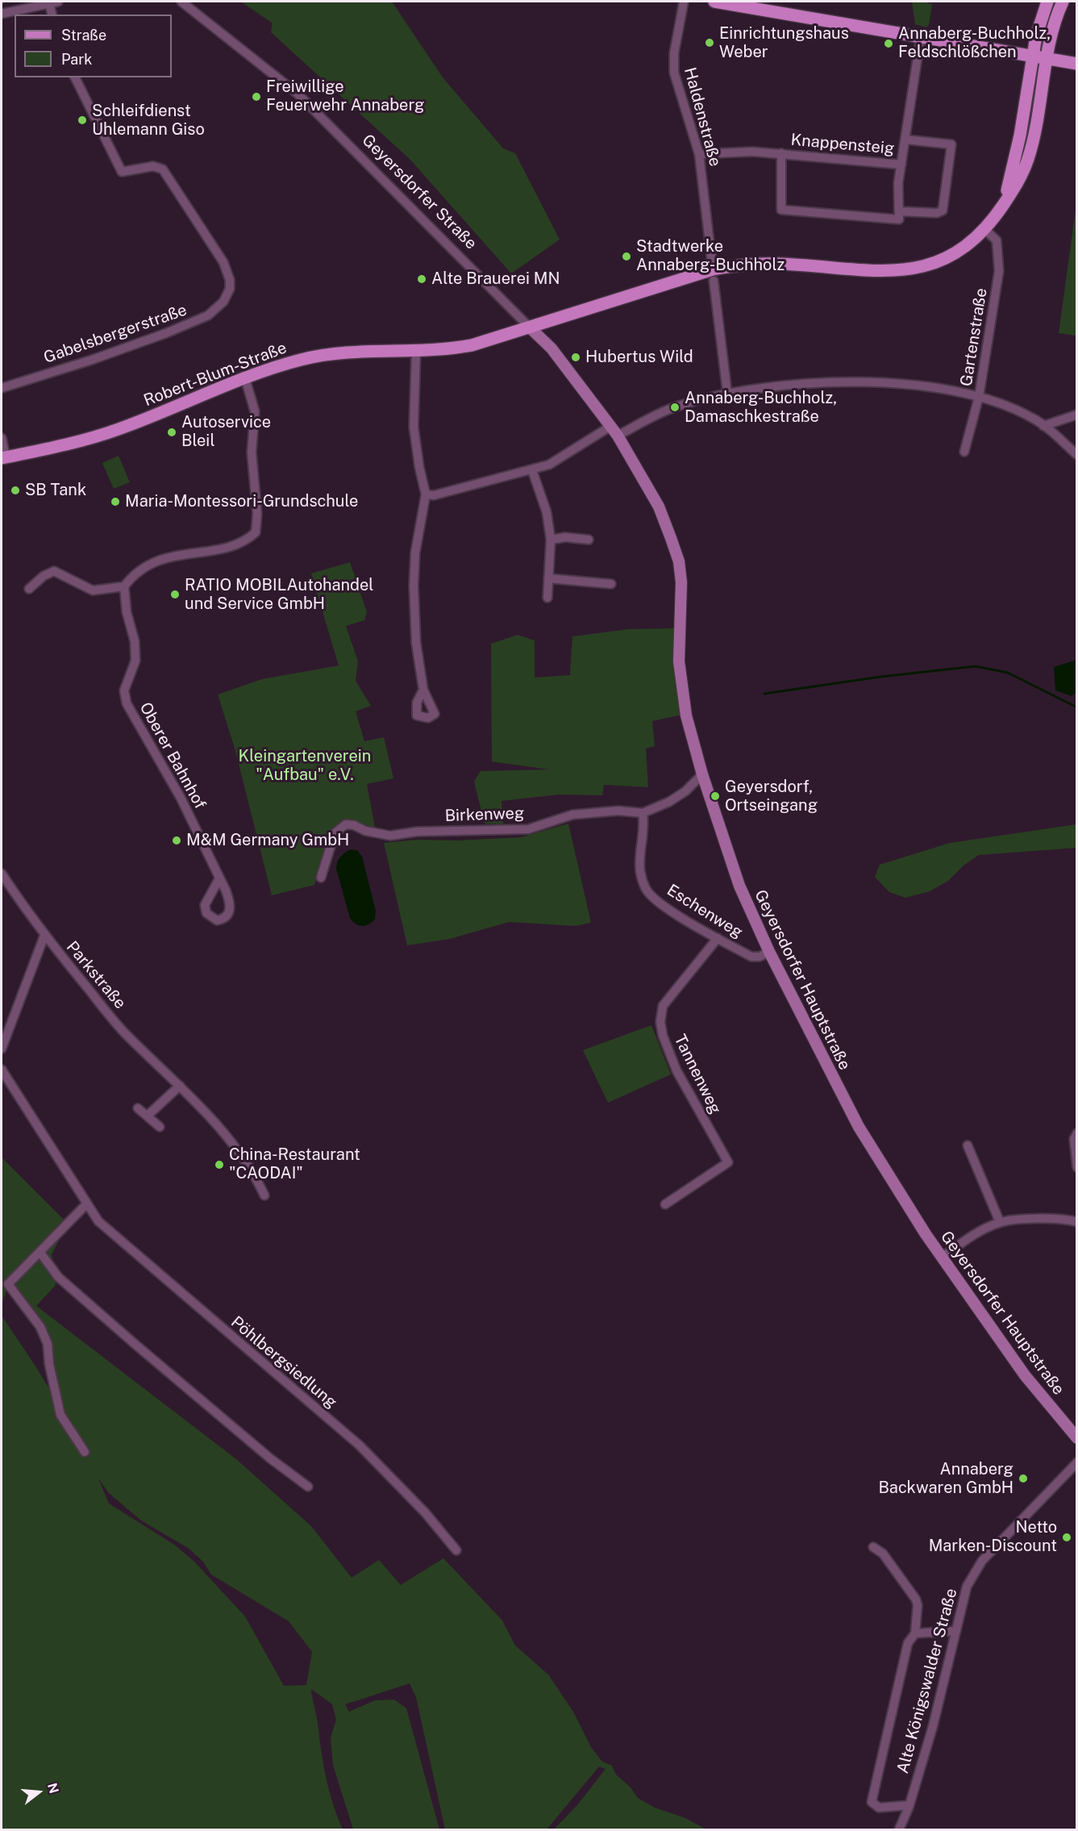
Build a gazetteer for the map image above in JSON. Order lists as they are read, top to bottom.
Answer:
{
  "streets": {
    "main road": ["Geyersdorfer Straße", "Robert-Blum-Straße", "Geyersdorfer Hauptstraße"],
    "street": [
      "Haldenstraße",
      "Knappensteig",
      "Gabelsbergerstraße",
      "Gartenstraße",
      "Oberer Bahnhof",
      "Birkenweg",
      "Eschenweg",
      "Parkstraße",
      "Tannenweg",
      "Pöhlbergsiedlung",
      "Alte Königswalder Straße"
    ]
  },
  "crossings": [
    ["Haldenstraße", "Knappensteig"],
    ["Haldenstraße", "Robert-Blum-Straße"],
    ["Geyersdorfer Straße", "Robert-Blum-Straße"],
    ["Geyersdorfer Straße", "Geyersdorfer Hauptstraße"],
    ["Gartenstraße", "Robert-Blum-Straße"],
    ["Birkenweg", "Eschenweg"],
    ["Birkenweg", "Geyersdorfer Hauptstraße"],
    ["Eschenweg", "Geyersdorfer Hauptstraße"],
    ["Eschenweg", "Tannenweg"]
  ],
  "parks": ["Kleingartenverein \"Aufbau\" e.V."],
  "places": [
    "Einrichtungshaus Weber",
    "Annaberg-Buchholz, Feldschlößchen",
    "Freiwillige Feuerwehr Annaberg",
    "Schleifdienst Uhlemann Giso",
    "Stadtwerke Annaberg-Buchholz",
    "Alte Brauerei MN",
    "Hubertus Wild",
    "Annaberg-Buchholz, Damaschkestraße",
    "Autoservice Bleil",
    "SB Tank",
    "Maria-Montessori-Grundschule",
    "RATIO MOBILAutohandel und Service GmbH",
    "Geyersdorf, Ortseingang",
    "M&M Germany GmbH",
    "China-Restaurant \"CAODAI\"",
    "Annaberg Backwaren GmbH",
    "Netto Marken-Discount"
  ],
  "legend": ["Straße", "Park"],
  "north": "right"
}
